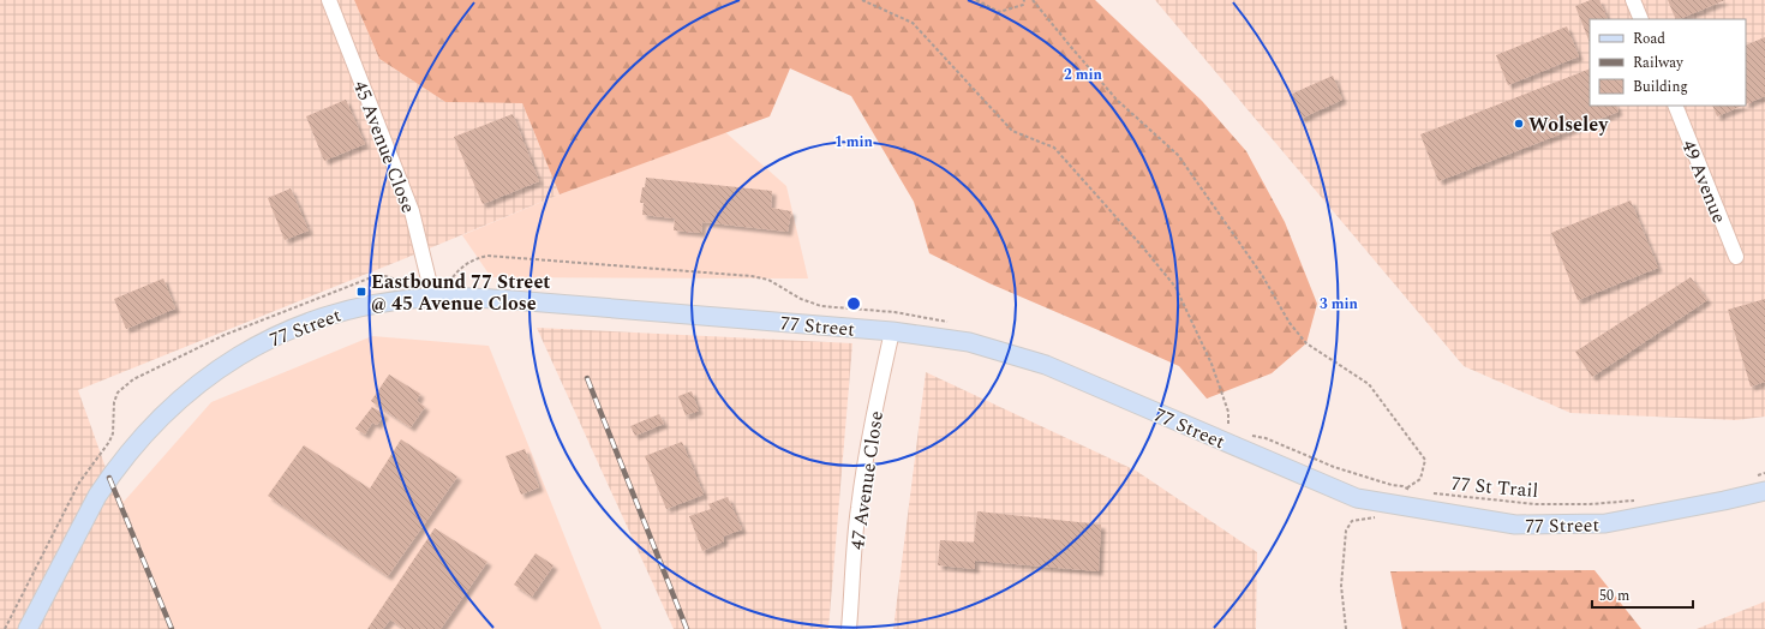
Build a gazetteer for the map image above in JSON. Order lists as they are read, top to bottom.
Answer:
{
  "streets": {
    "main road": ["77 Street"],
    "street": ["45 Avenue Close", "49 Avenue", "47 Avenue Close"],
    "path": ["77 St Trail"]
  },
  "crossings": [
    ["45 Avenue Close", "77 Street"],
    ["77 Street", "47 Avenue Close"]
  ],
  "places": {
    "other": ["Wolseley"],
    "transit": ["Eastbound 77 Street @ 45 Avenue Close"]
  },
  "legend": ["Road", "Railway", "Building"],
  "scale_bar": "50 m",
  "rings": ["2 min", "1 min", "3 min"]
}
